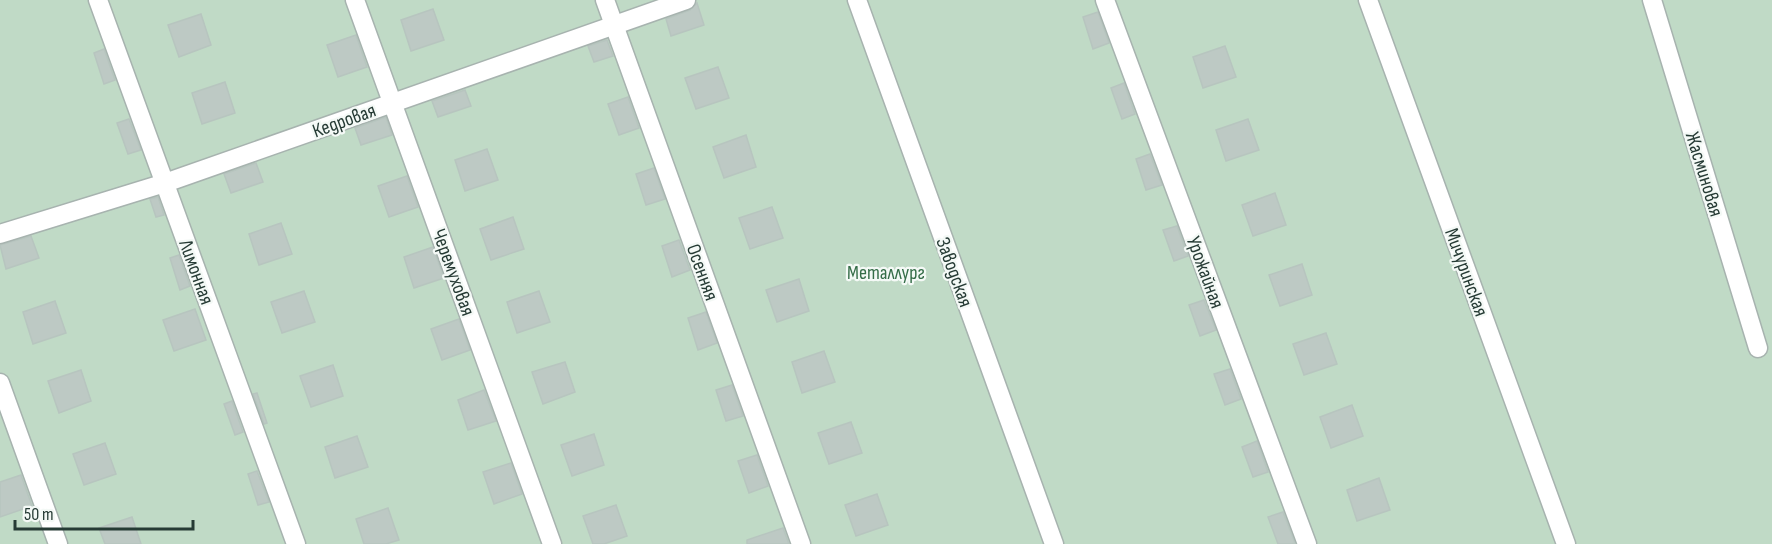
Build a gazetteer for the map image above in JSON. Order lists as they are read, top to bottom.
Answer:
{
  "streets": {
    "street": [
      "Кедровая",
      "Жасминовая",
      "Лимонная",
      "Черемуховая",
      "Осенняя",
      "Заводская",
      "Урожайная",
      "Мичуринская"
    ]
  },
  "crossings": [
    ["Кедровая", "Лимонная"],
    ["Кедровая", "Черемуховая"],
    ["Кедровая", "Осенняя"]
  ],
  "parks": ["Металлург"],
  "scale_bar": "50 m"
}
